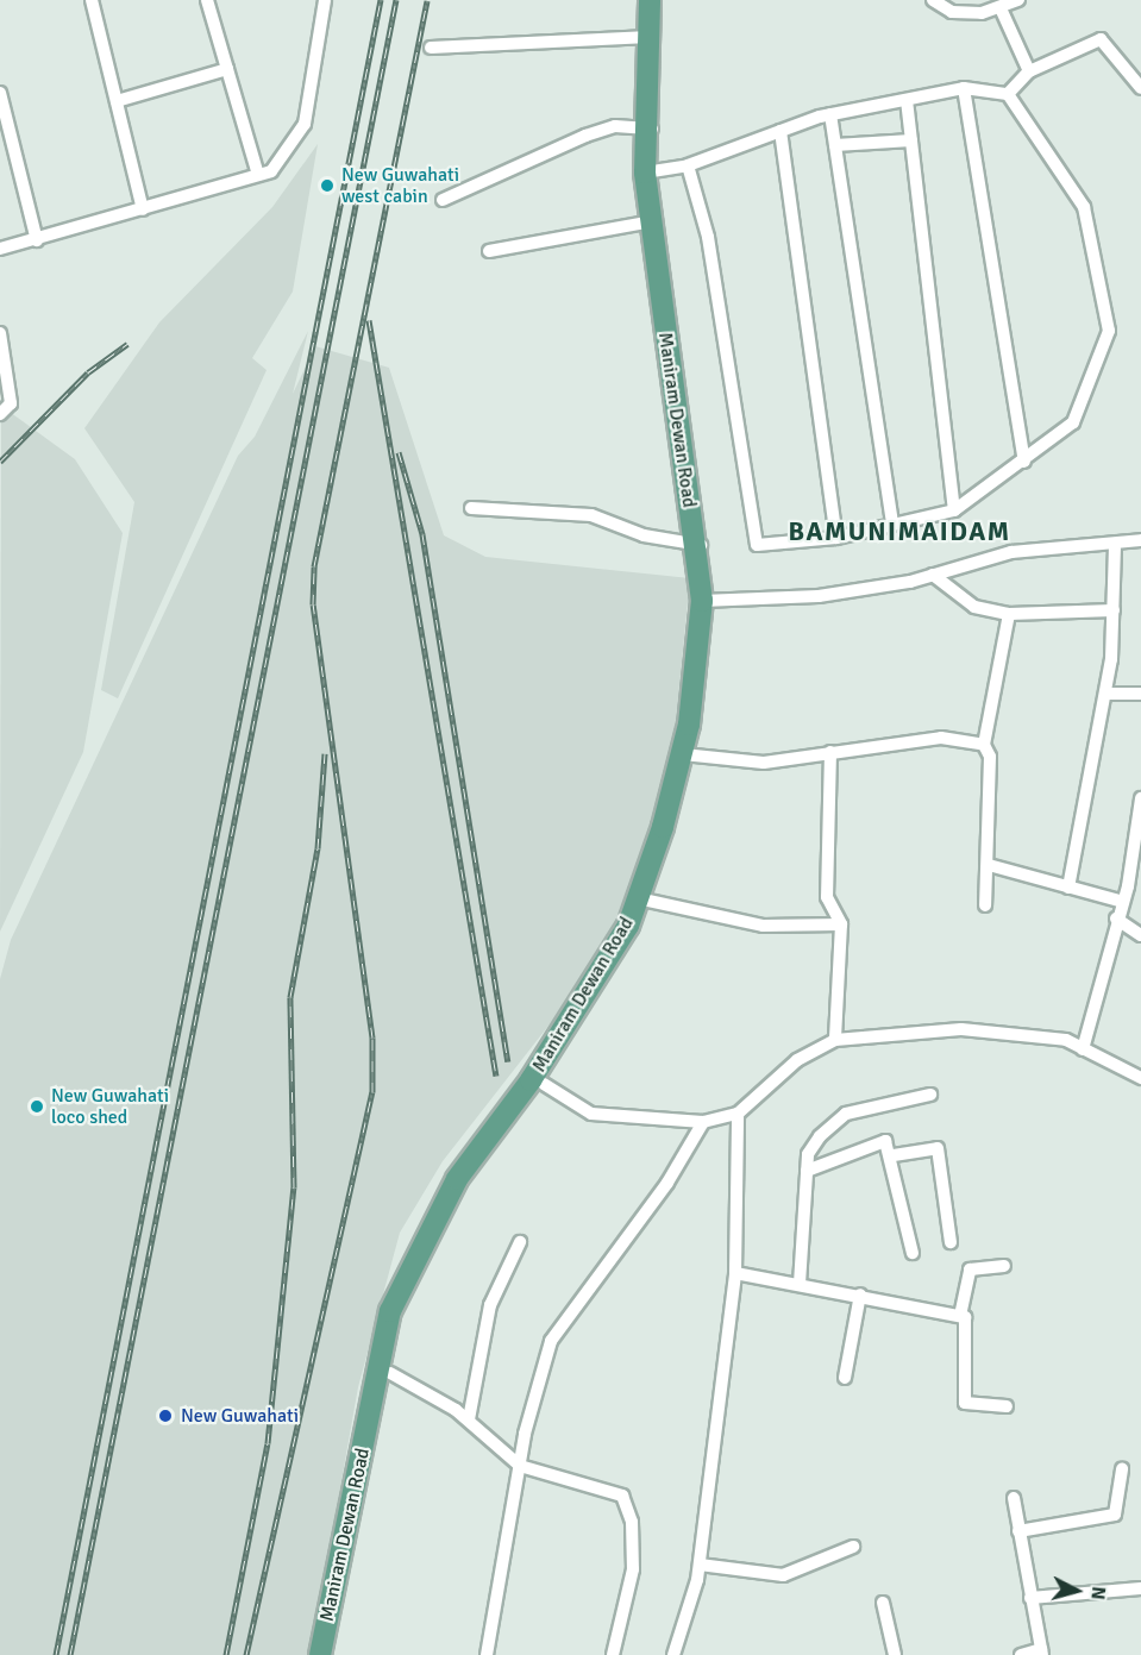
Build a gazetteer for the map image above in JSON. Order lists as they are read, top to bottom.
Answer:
{
  "streets": {
    "main road": ["Maniram Dewan Road"]
  },
  "districts": ["BAMUNIMAIDAM"],
  "places": ["New Guwahati west cabin", "New Guwahati loco shed", "New Guwahati"],
  "north": "right"
}
